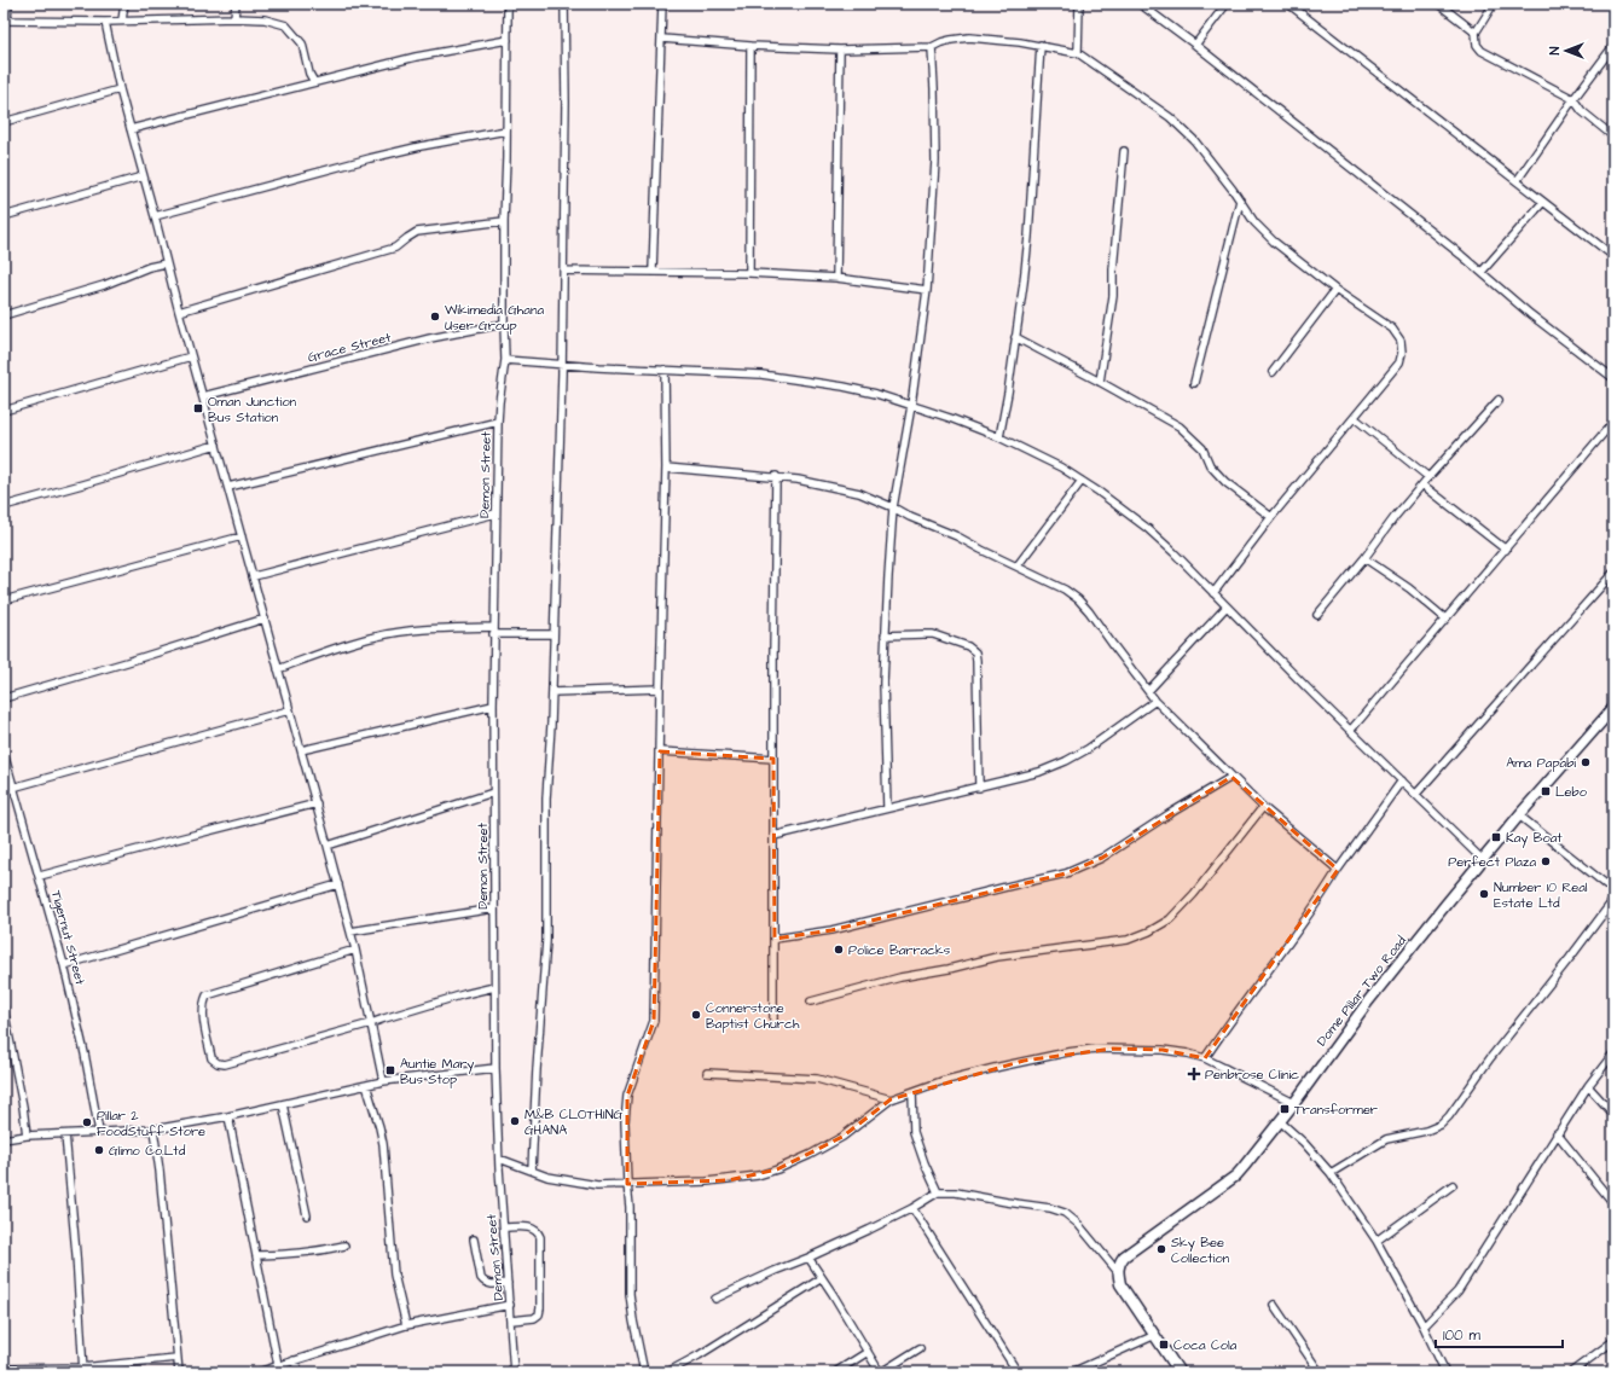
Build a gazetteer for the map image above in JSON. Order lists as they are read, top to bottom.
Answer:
{
  "streets": {
    "street": [
      "Grace Street",
      "Demon Street",
      "Tigernut Street",
      "Dome Pillar Two Road"
    ]
  },
  "crossings": [
    ["Grace Street", "Demon Street"]
  ],
  "places": {
    "other": [
      "Wikimedia Ghana User Group",
      "Ama Papabi",
      "Perfect Plaza",
      "Number 10 Real Estate Ltd",
      "Police Barracks",
      "Connerstone Baptist Church",
      "M&B CLOTHING GHANA",
      "Pillar 2 FoodStuff Store",
      "Glimo Co.Ltd",
      "Sky Bee Collection"
    ],
    "transit": [
      "Oman Junction Bus Station",
      "Lebo",
      "Kay Boat",
      "Auntie Mary Bus Stop",
      "Transformer",
      "Coca Cola"
    ],
    "health": ["Penbrose Clinic"]
  },
  "scale_bar": "100 m",
  "north": "left"
}
